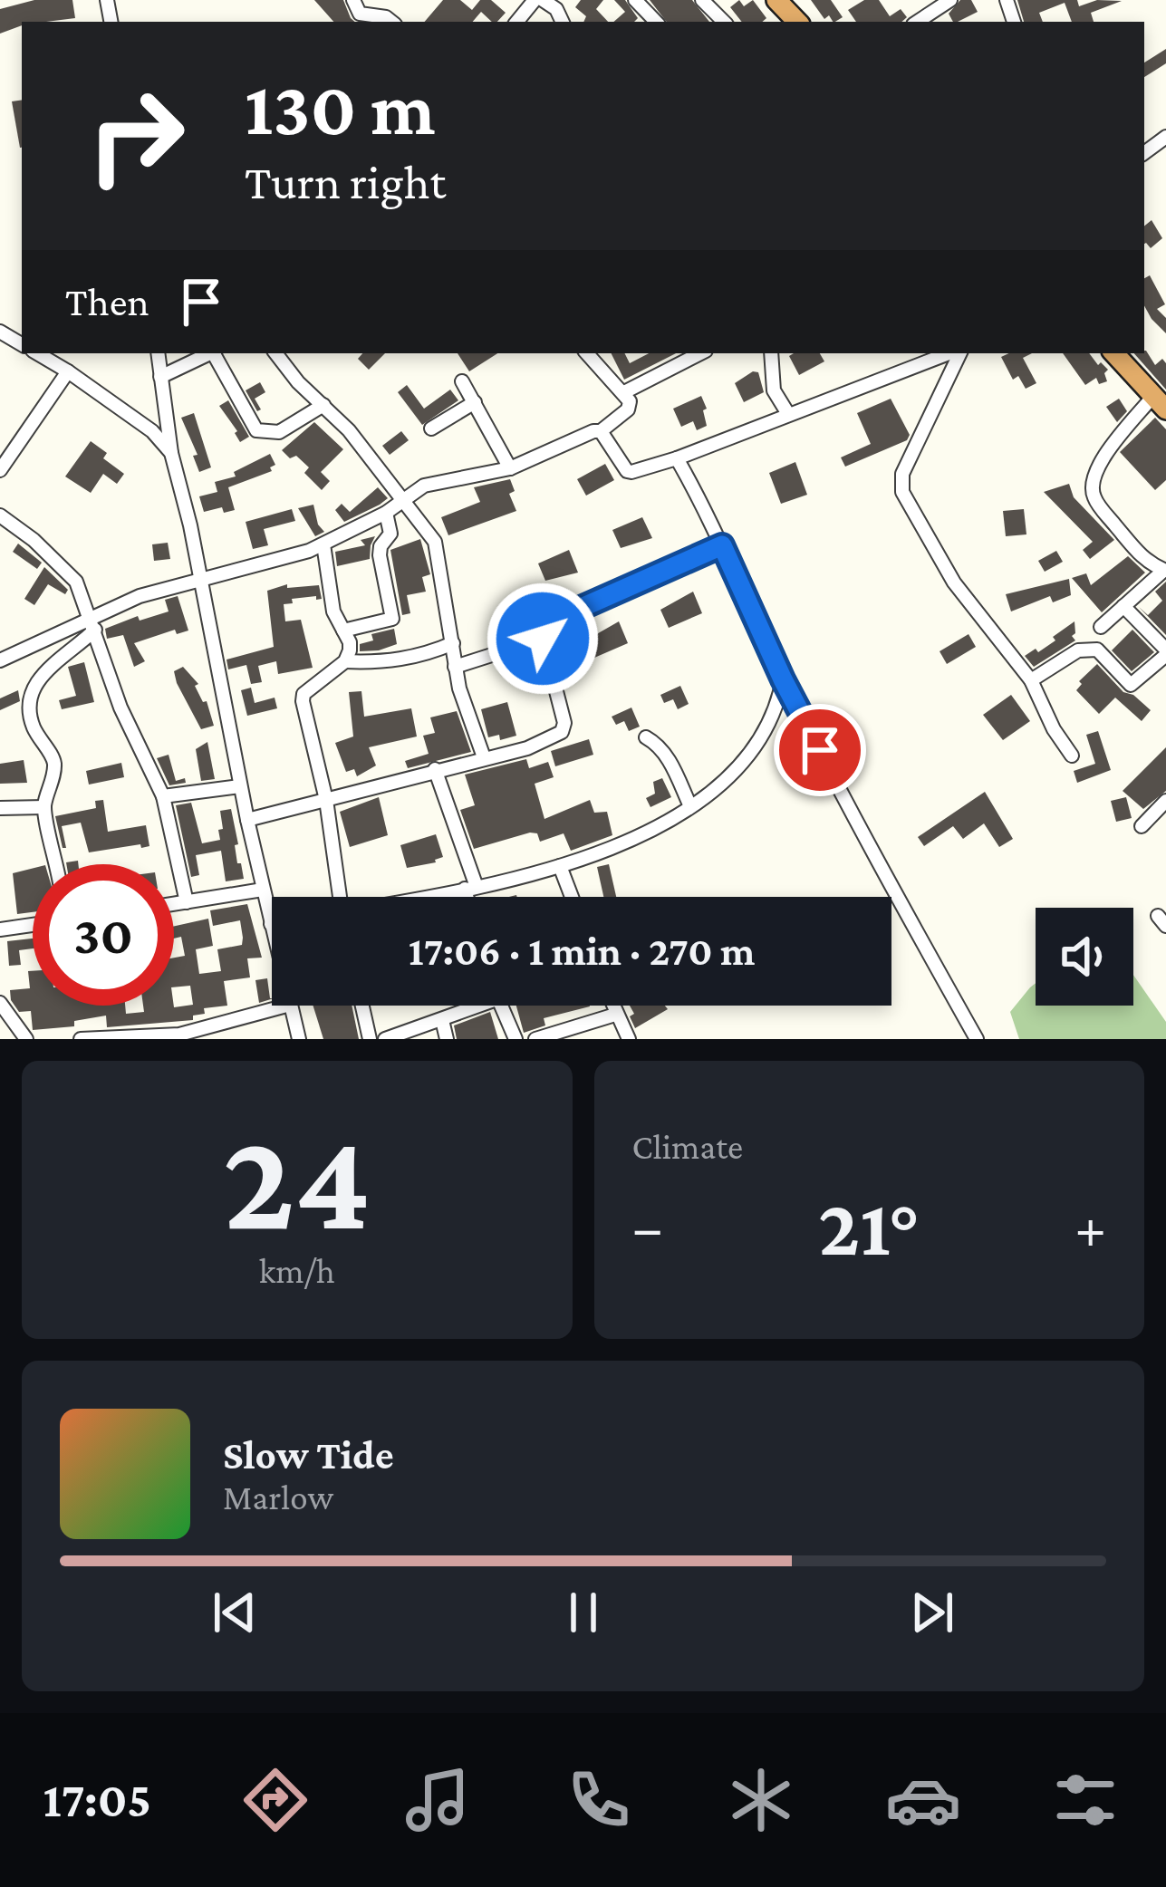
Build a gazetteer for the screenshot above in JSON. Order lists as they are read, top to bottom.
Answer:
{
  "page": {
    "turn": ["130 m", "Turn right"],
    "then": "Then",
    "limit": "30",
    "trip": "17:06 · 1 min · 270 m",
    "tile": [
      ["24", "km/h"],
      "Climate"
    ],
    "heat": ["−", "21°", "+"],
    "song": ["Slow Tide", "Marlow"],
    "tabs": "17:05"
  }
}
